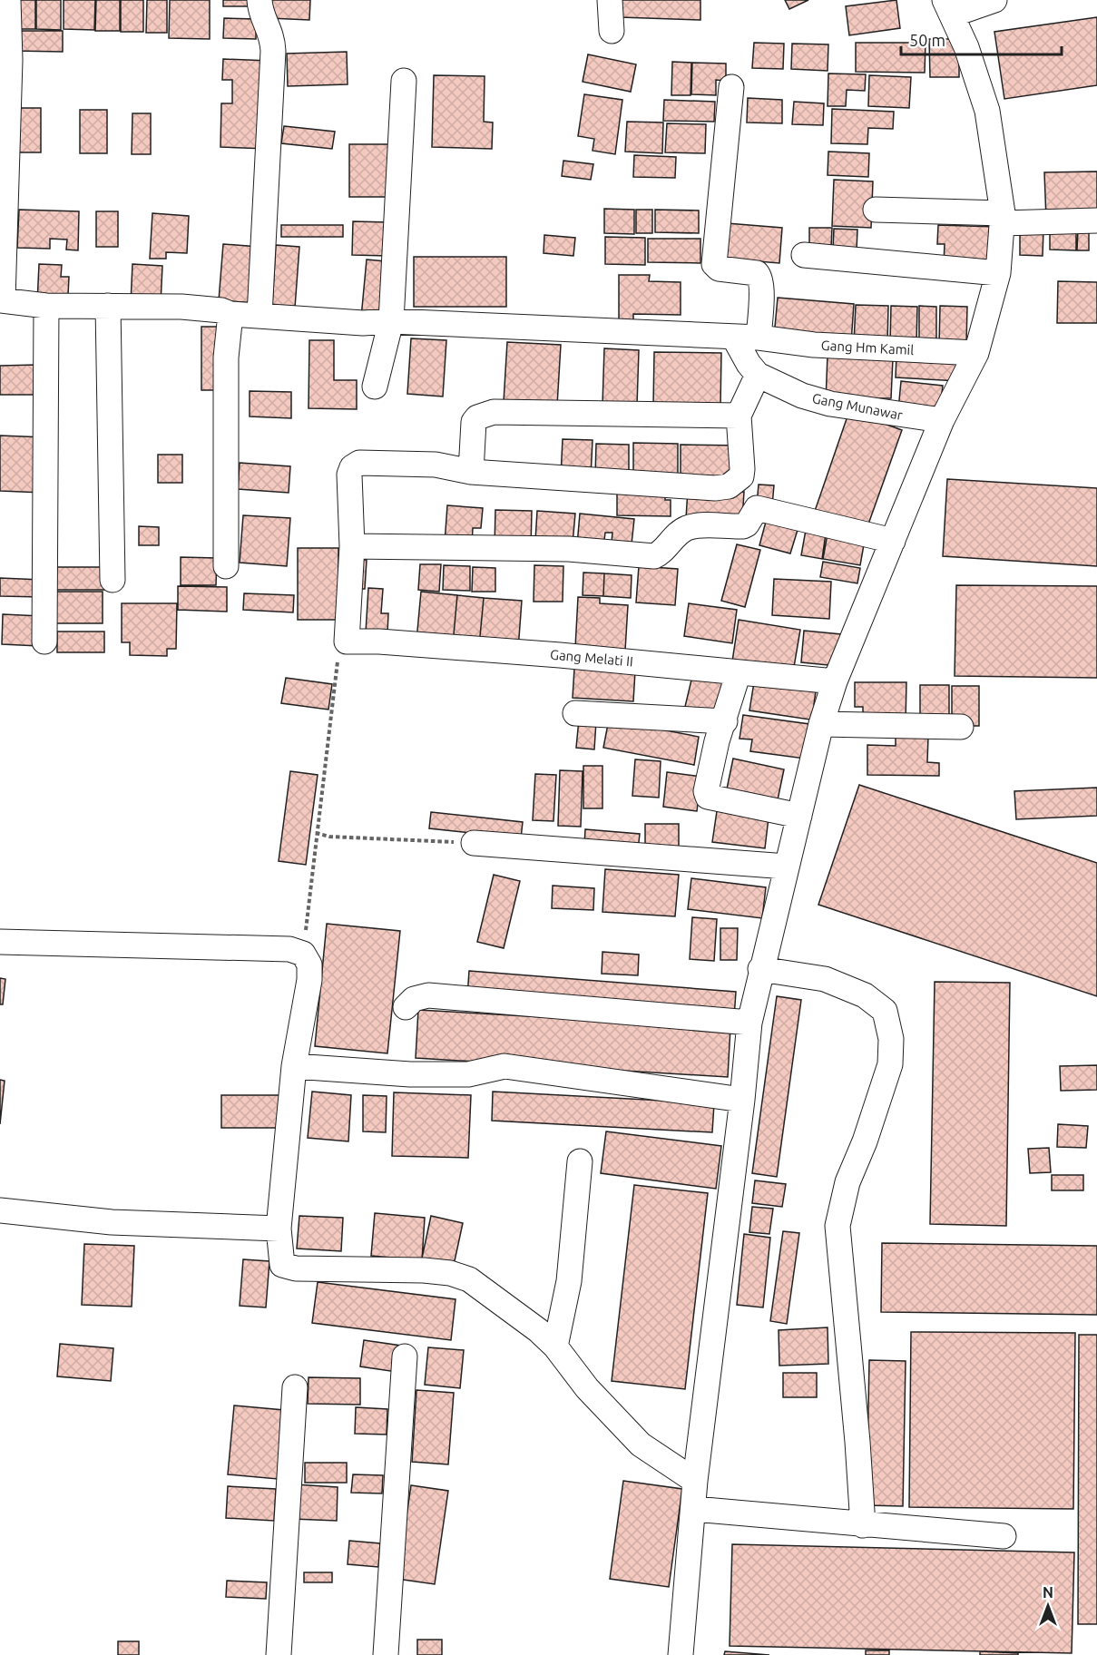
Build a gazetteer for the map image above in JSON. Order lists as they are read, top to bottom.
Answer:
{
  "streets": {
    "street": ["Gang Hm Kamil", "Gang Munawar", "Gang Melati II"]
  },
  "crossings": [
    ["Gang Hm Kamil", "Gang Munawar"]
  ],
  "scale_bar": "50 m",
  "north": "top"
}
